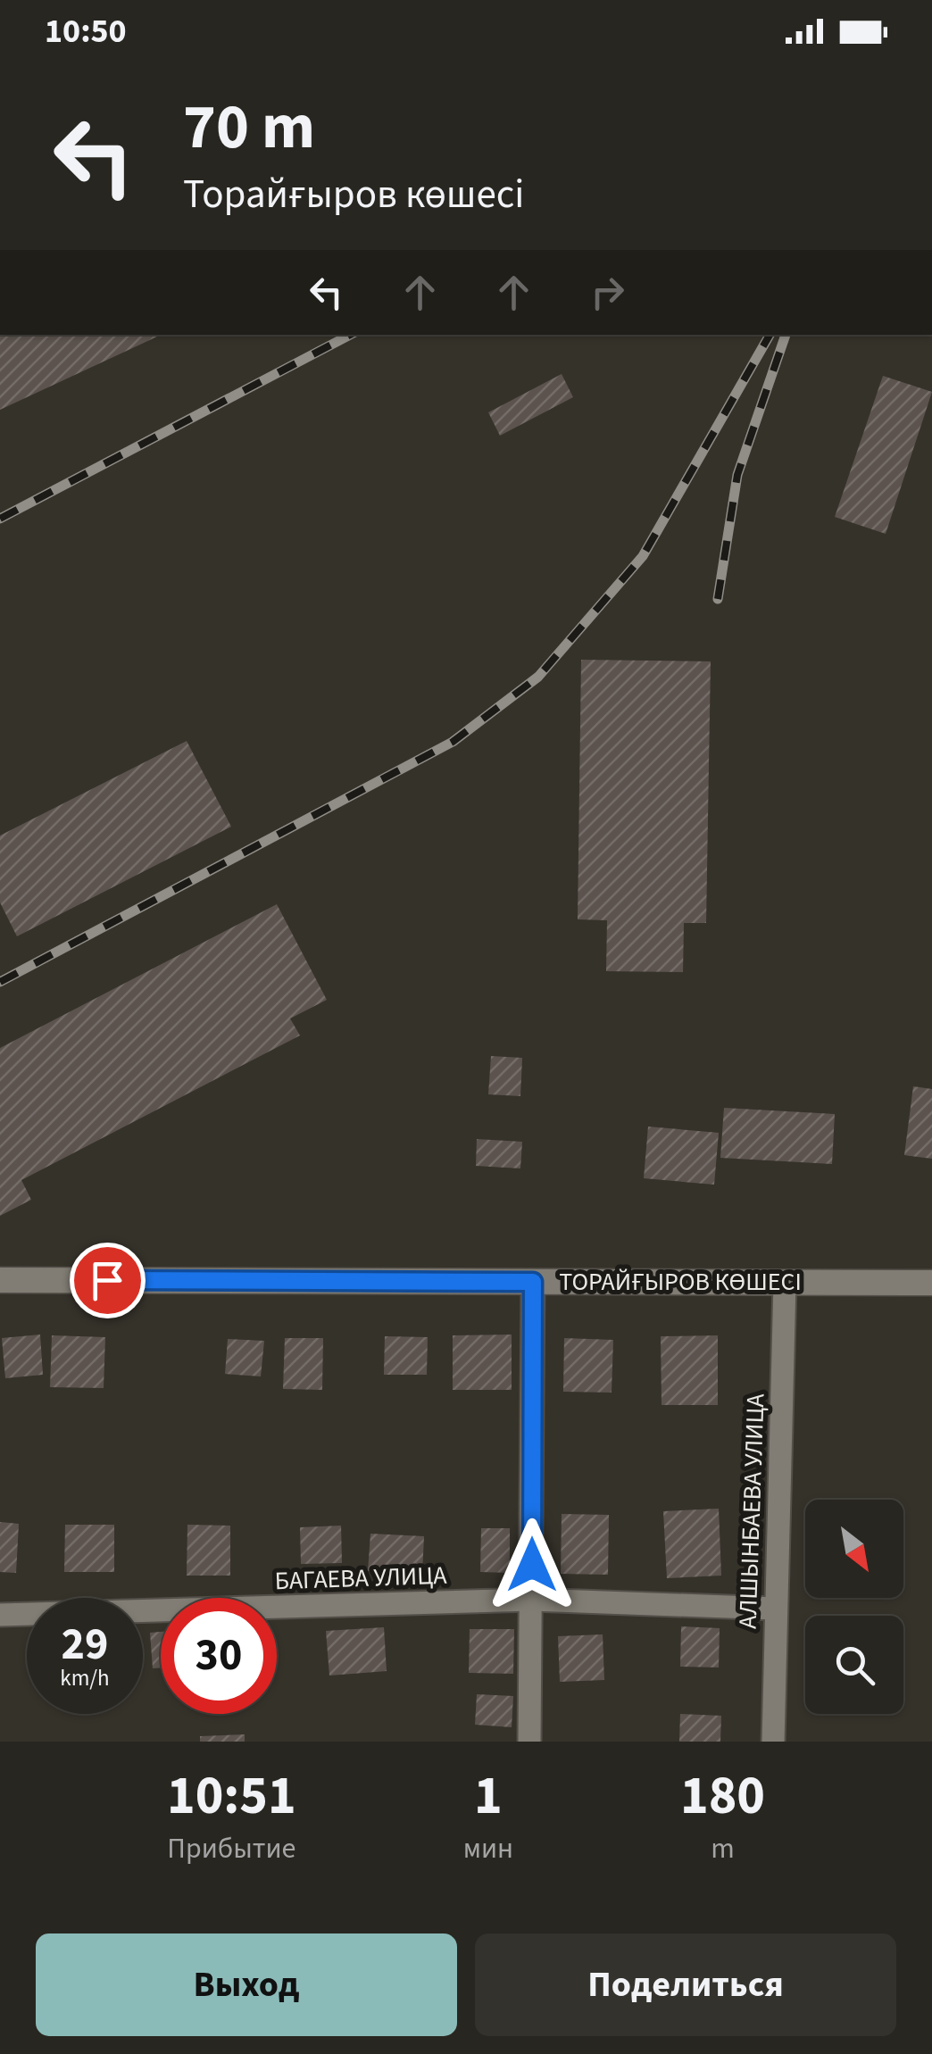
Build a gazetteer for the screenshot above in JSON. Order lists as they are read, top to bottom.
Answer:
{
  "streets": {
    "street": ["ТОРАЙҒЫРОВ КӨШЕСІ", "АЛШЫНБАЕВА УЛИЦА", "БАГАЕВА УЛИЦА"]
  },
  "crossings": [
    ["ТОРАЙҒЫРОВ КӨШЕСІ", "АЛШЫНБАЕВА УЛИЦА"],
    ["АЛШЫНБАЕВА УЛИЦА", "БАГАЕВА УЛИЦА"]
  ],
  "north": "bottom right",
  "page": {
    "status": "10:50",
    "turn": ["70 m", "Торайғыров көшесі"],
    "speed": "29 km/h",
    "limit": "30",
    "eta": [
      "10:51",
      "Прибытие",
      "1",
      "мин",
      "180",
      "m"
    ],
    "buttons": ["Выход", "Поделиться"]
  }
}
